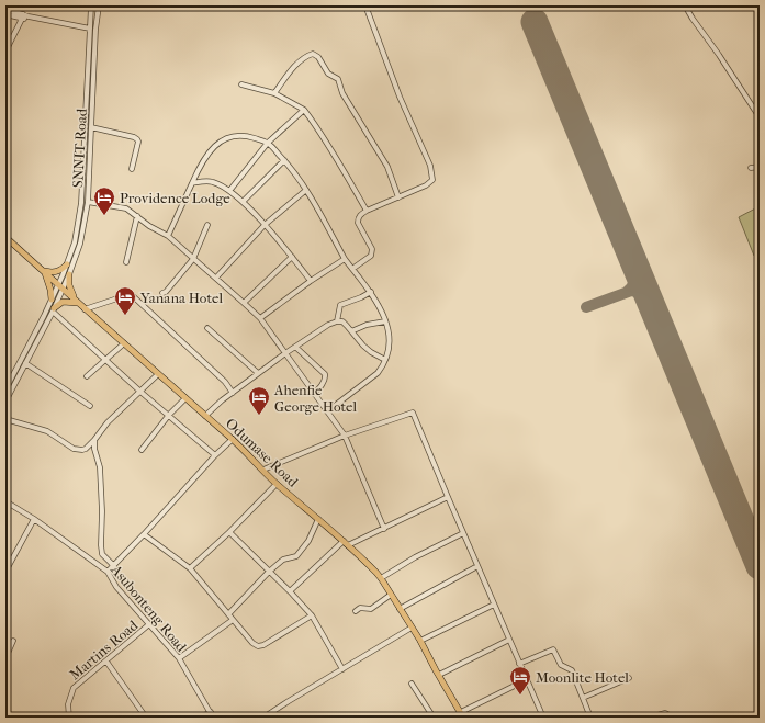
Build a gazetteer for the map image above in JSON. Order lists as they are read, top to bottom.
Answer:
{
  "streets": {
    "main road": ["Odumase Road"],
    "street": ["SNNIT Road", "Asubonteng Road", "Martins Road"]
  },
  "crossings": [
    ["SNNIT Road", "Odumase Road"],
    ["Asubonteng Road", "Martins Road"]
  ],
  "places": {
    "hotel": [
      "Providence Lodge",
      "Yanana Hotel",
      "Ahenfie George Hotel",
      "Moonlite Hotel"
    ]
  }
}
